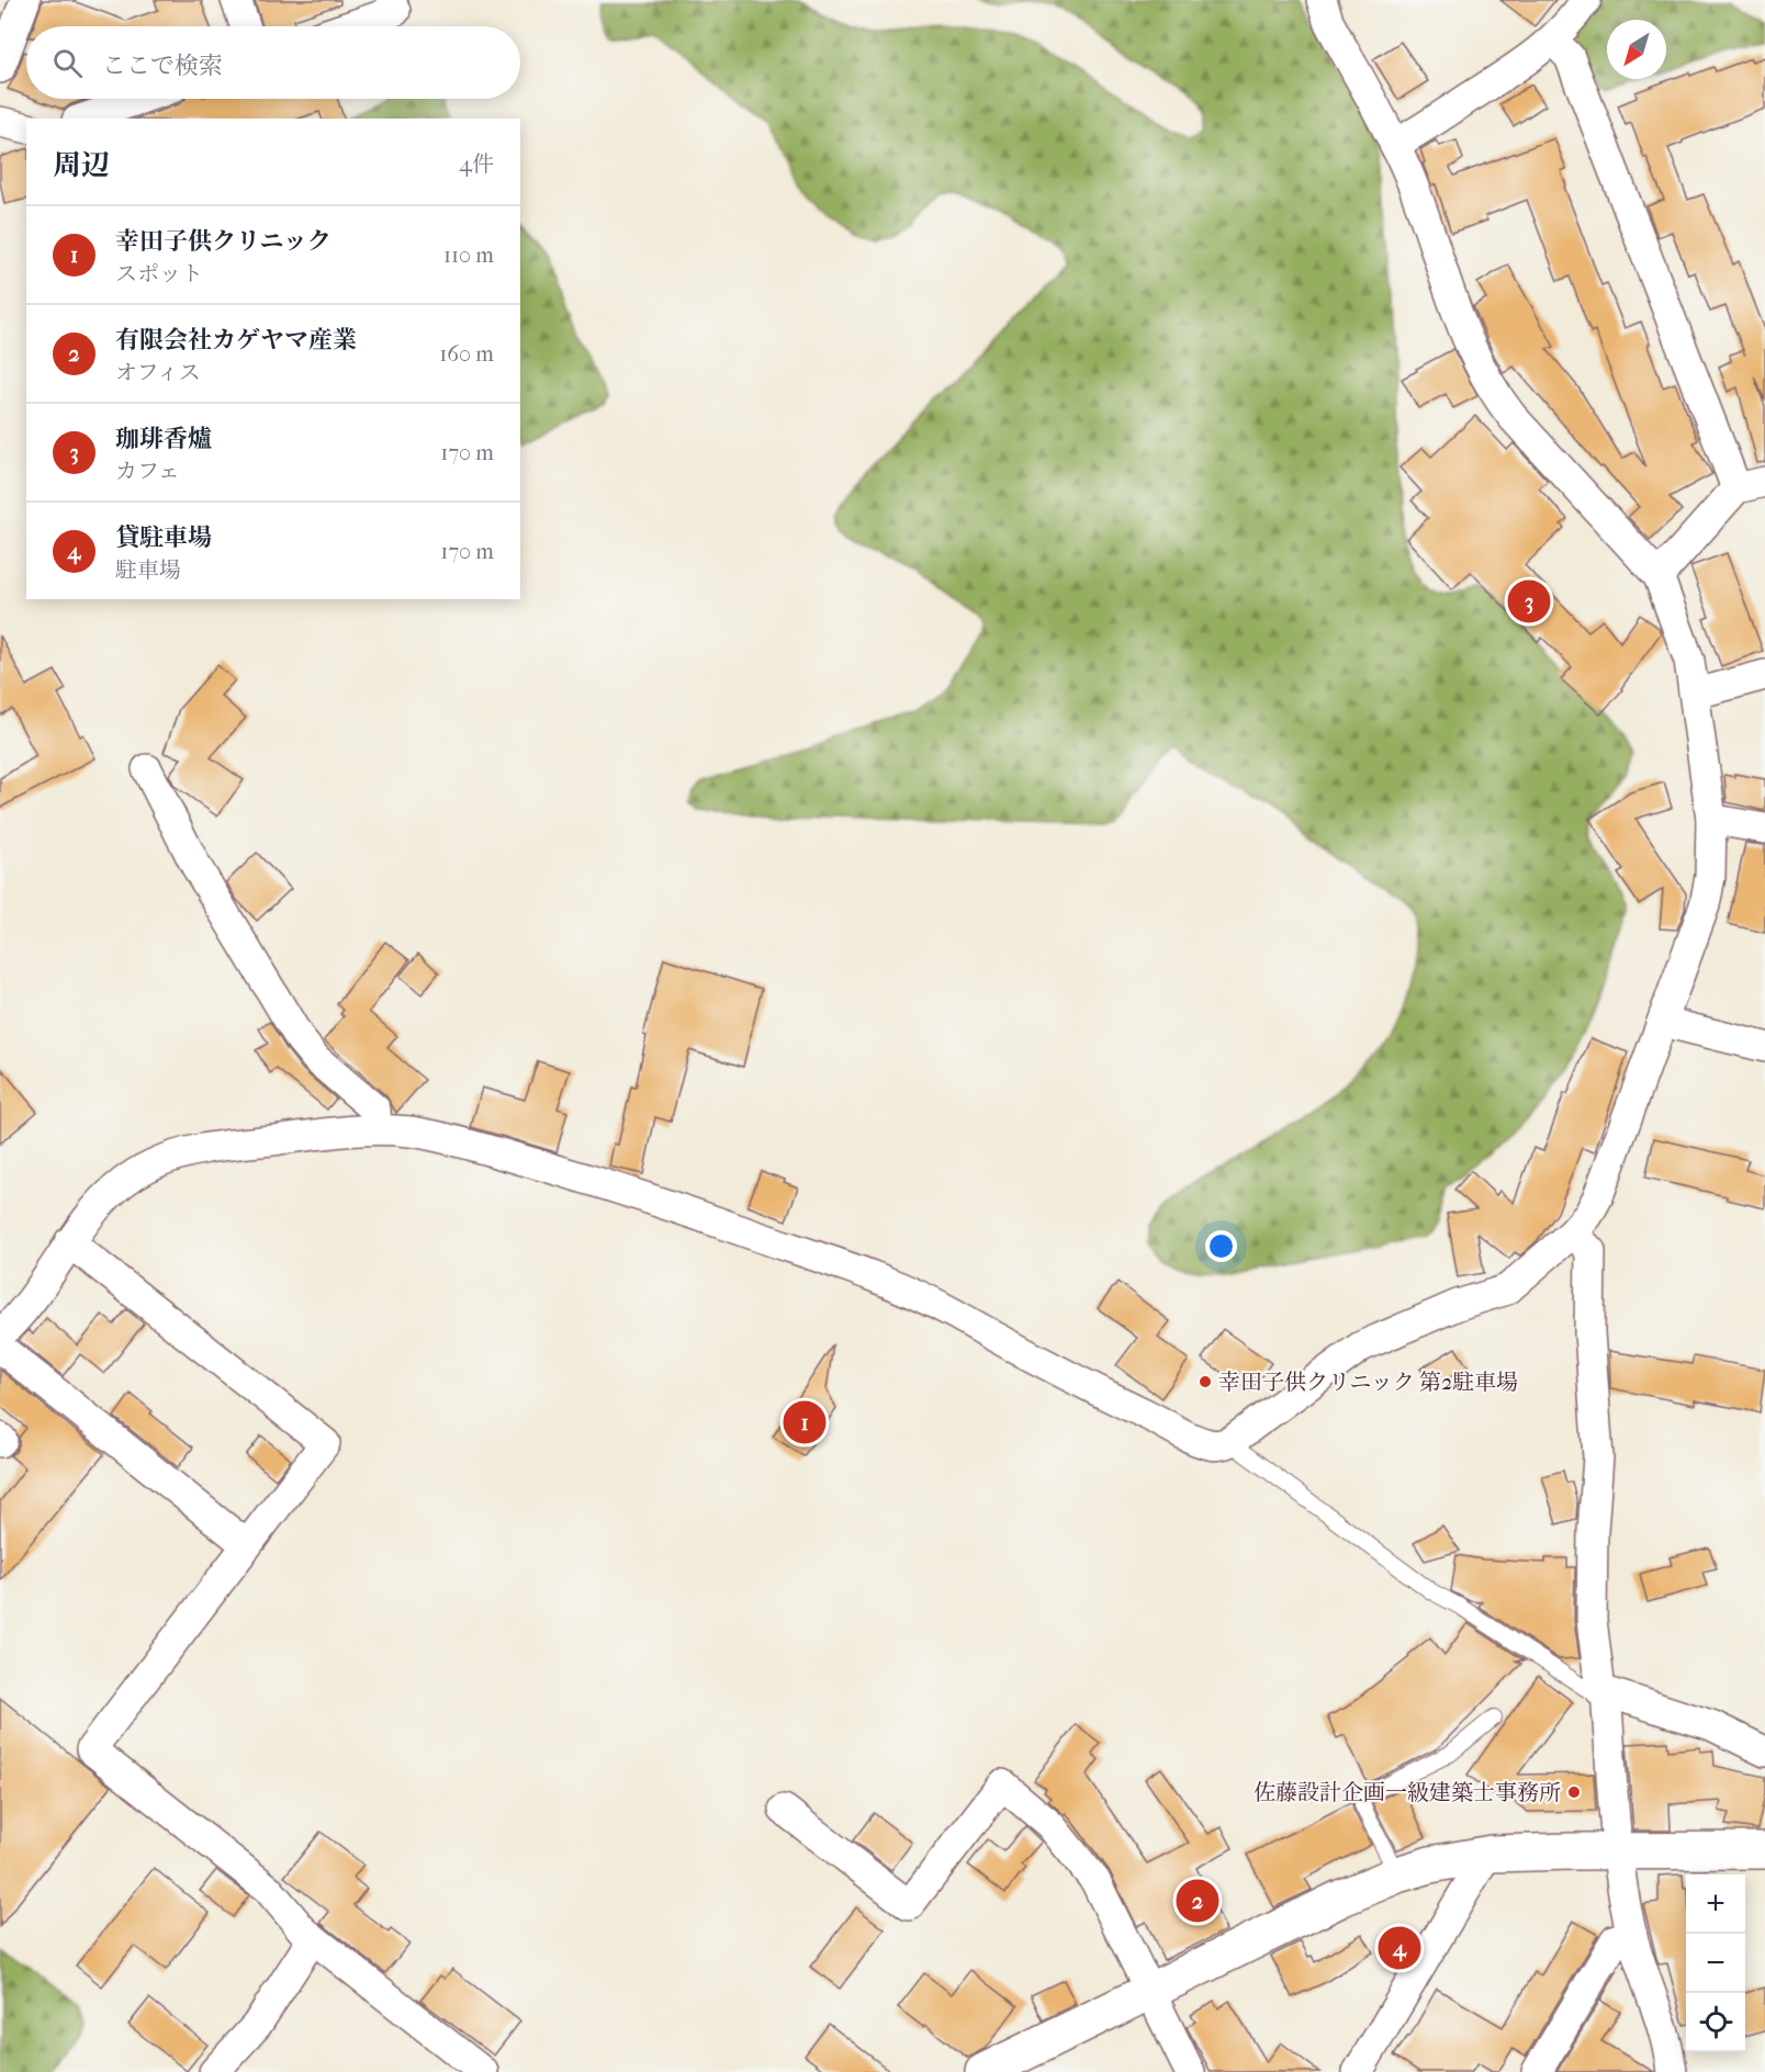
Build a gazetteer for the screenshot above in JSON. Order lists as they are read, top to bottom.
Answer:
{
  "places": ["幸田子供クリニック 第2駐車場", "佐藤設計企画一級建築士事務所"],
  "north": "bottom left",
  "page": {
    "search": "ここで検索",
    "heading": ["周辺", "4件"],
    "list": [
      {
        "mark": "1",
        "name": "幸田子供クリニック",
        "note": "スポット",
        "value": "110 m"
      },
      {
        "mark": "2",
        "name": "有限会社カゲヤマ産業",
        "note": "オフィス",
        "value": "160 m"
      },
      {
        "mark": "3",
        "name": "珈琲香爐",
        "note": "カフェ",
        "value": "170 m"
      },
      {
        "mark": "4",
        "name": "貸駐車場",
        "note": "駐車場",
        "value": "170 m"
      }
    ],
    "pins": [
      "3",
      "1",
      "2",
      "4"
    ],
    "map_buttons": ["+", "−"]
  }
}
